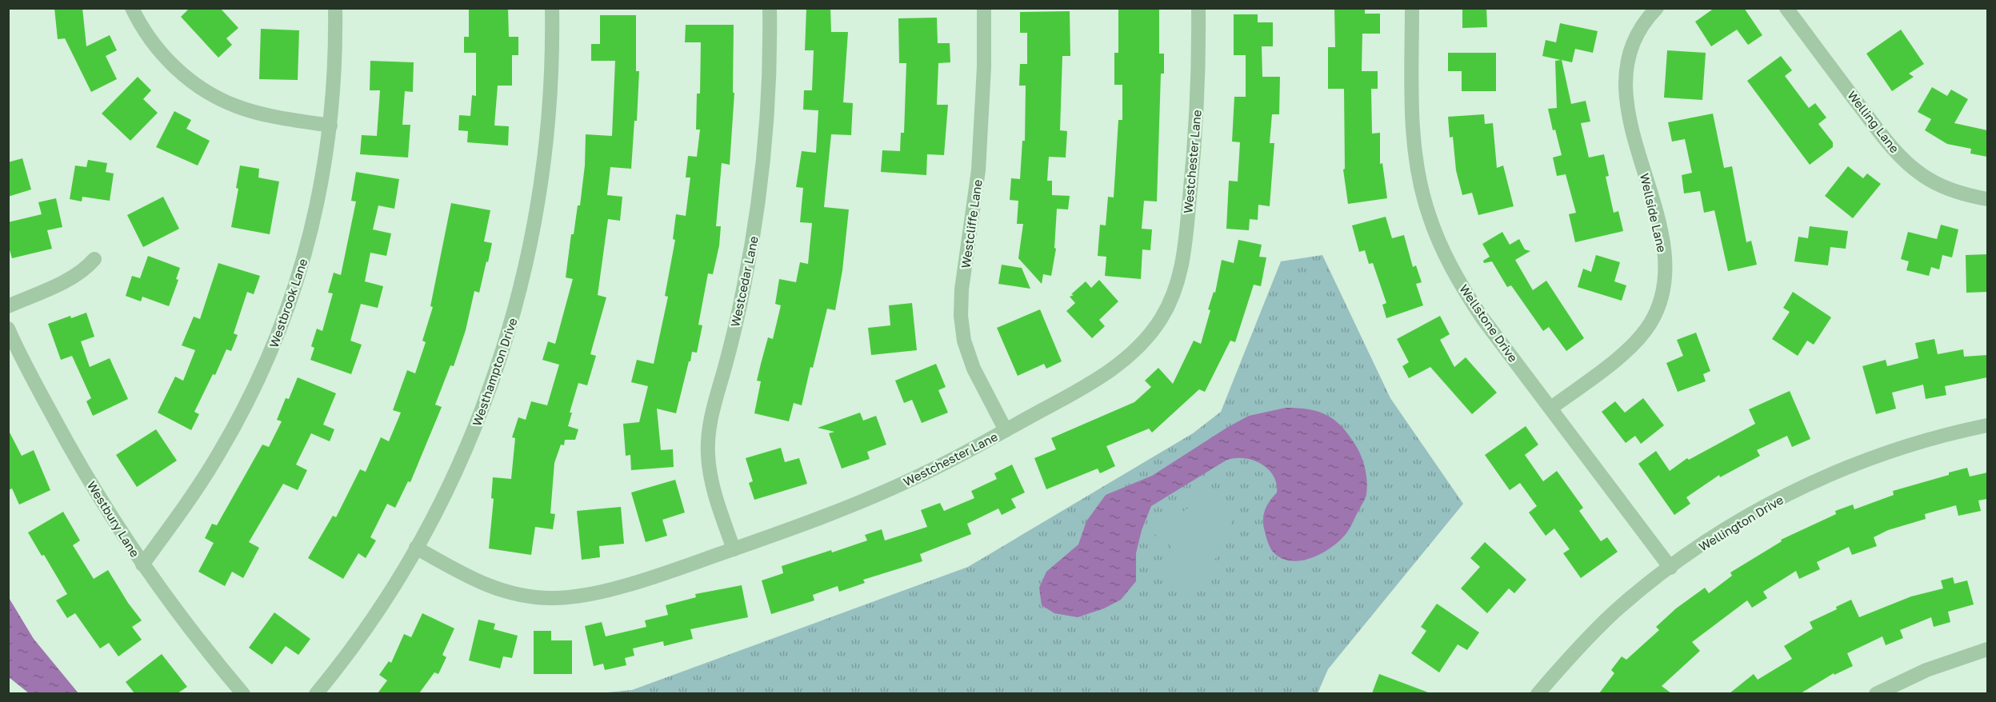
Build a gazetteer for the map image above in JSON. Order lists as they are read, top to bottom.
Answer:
{
  "streets": {
    "street": [
      "Welling Lane",
      "Westchester Lane",
      "Wellside Lane",
      "Westcliffe Lane",
      "Westcedar Lane",
      "Westbrook Lane",
      "Wellstone Drive",
      "Westhampton Drive",
      "Westbury Lane",
      "Wellington Drive"
    ]
  },
  "crossings": [
    ["Westchester Lane", "Westcliffe Lane"],
    ["Westchester Lane", "Westcedar Lane"],
    ["Westchester Lane", "Westhampton Drive"],
    ["Wellside Lane", "Wellstone Drive"],
    ["Westbrook Lane", "Westbury Lane"],
    ["Wellstone Drive", "Wellington Drive"]
  ]
}
